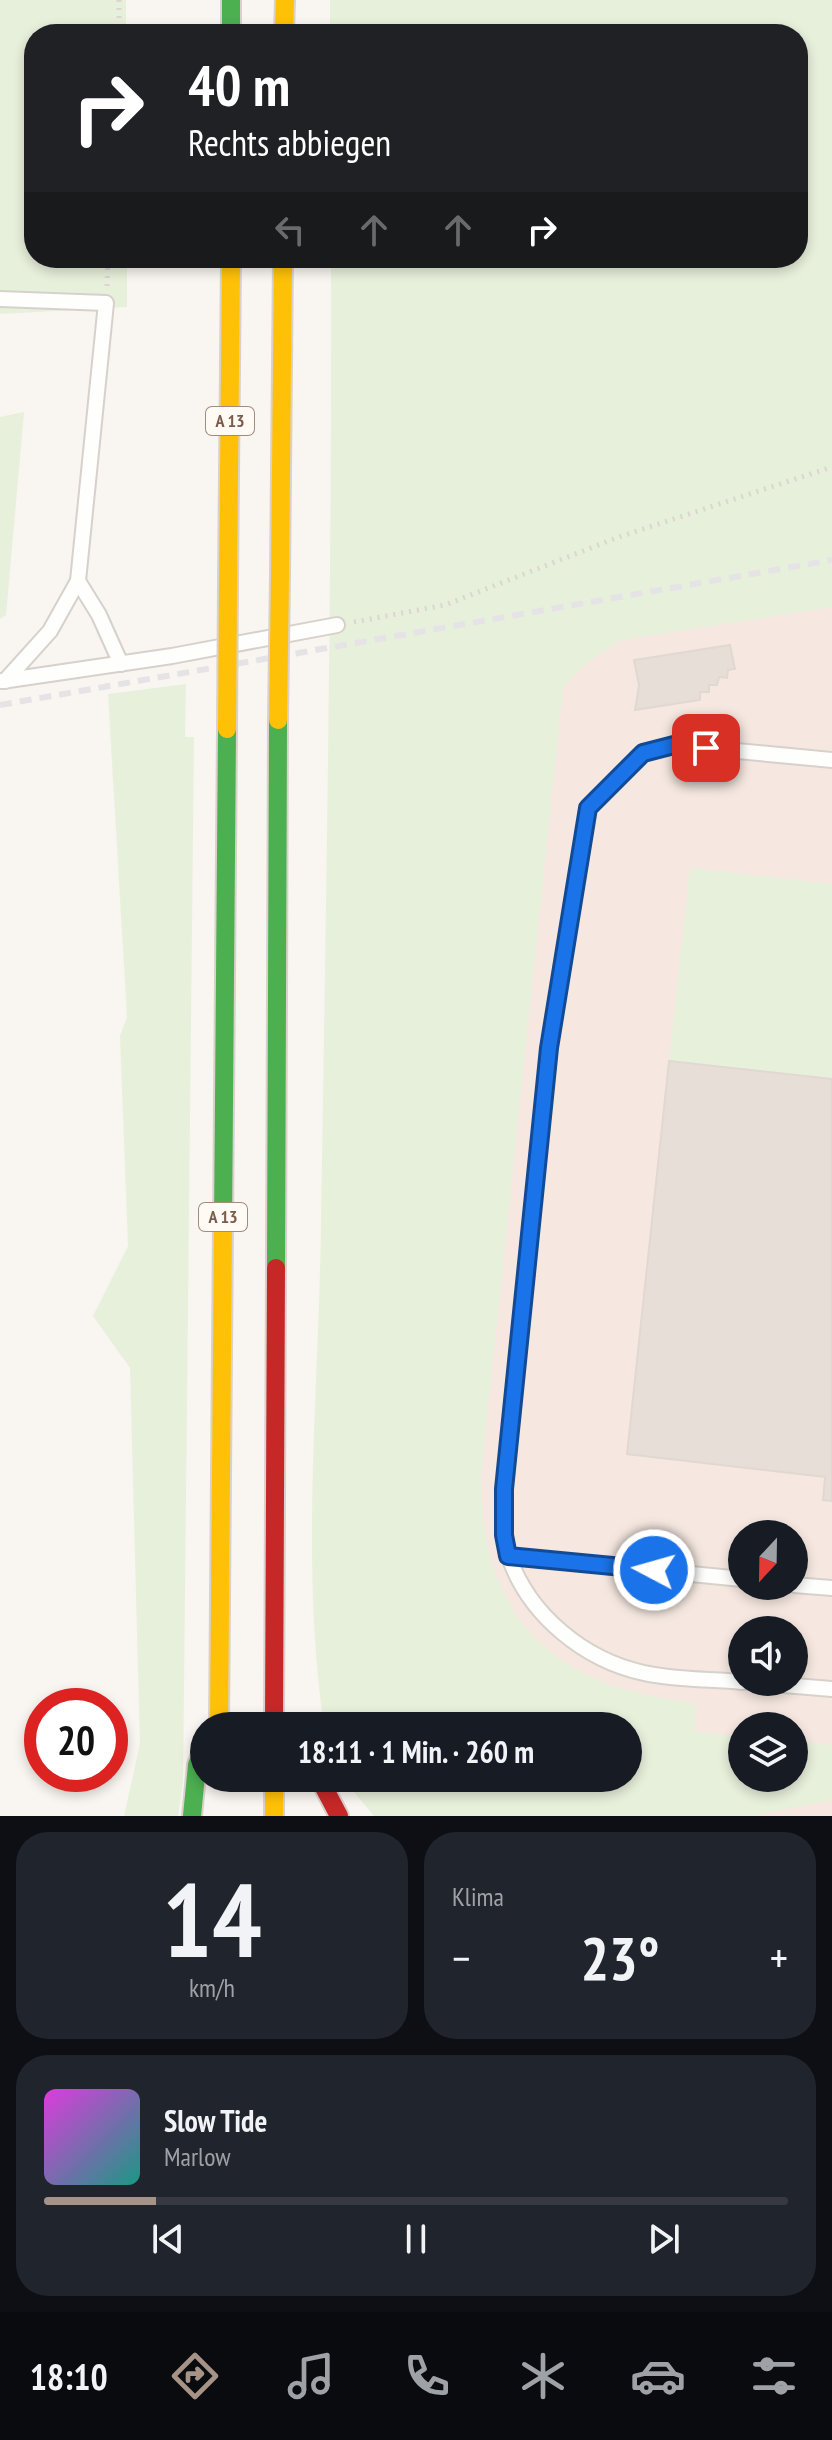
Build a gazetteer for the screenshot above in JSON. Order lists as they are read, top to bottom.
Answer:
{
  "streets": {
    "highway": ["A 13"]
  },
  "north": "bottom",
  "page": {
    "turn": ["40 m", "Rechts abbiegen"],
    "limit": "20",
    "trip": "18:11 · 1 Min. · 260 m",
    "tile": [
      ["14", "km/h"],
      "Klima"
    ],
    "heat": ["−", "23°", "+"],
    "song": ["Slow Tide", "Marlow"],
    "tabs": "18:10"
  }
}
